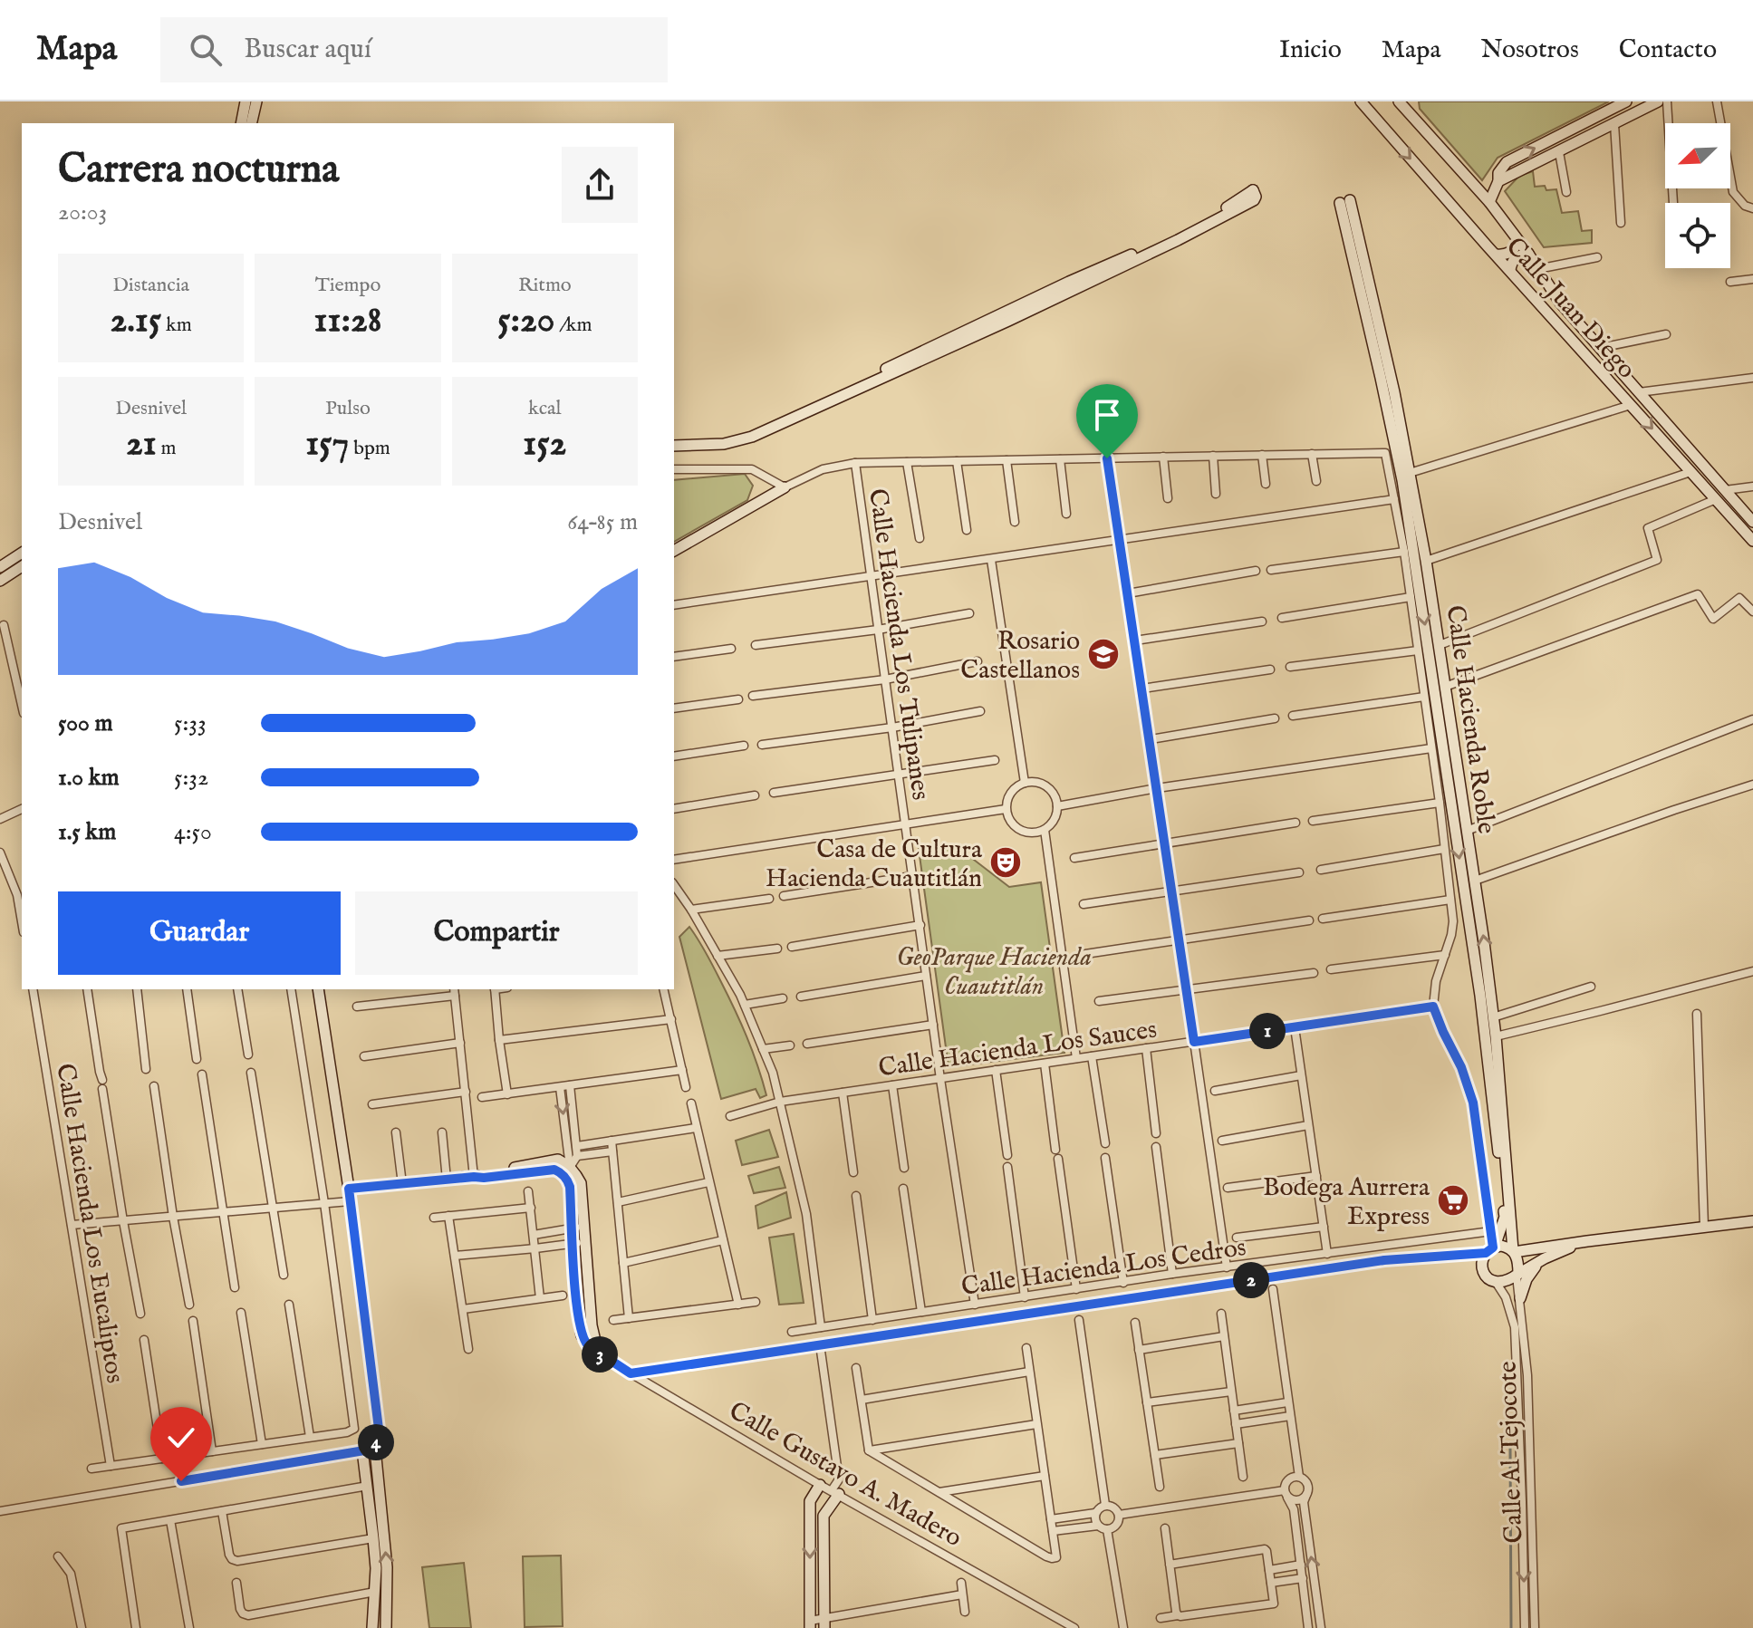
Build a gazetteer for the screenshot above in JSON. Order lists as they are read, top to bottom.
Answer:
{
  "streets": {
    "main road": ["Calle Juan Diego", "Calle Hacienda Roble", "Calle Gustavo A. Madero"],
    "street": [
      "Calle Hacienda Los Tulipanes",
      "Calle Hacienda Los Sauces",
      "Calle Hacienda Los Eucaliptos",
      "Calle Hacienda Los Cedros",
      "Calle Al Tejocote"
    ]
  },
  "crossings": [
    ["Calle Hacienda Los Tulipanes", "Calle Hacienda Los Sauces"],
    ["Calle Hacienda Los Tulipanes", "Calle Hacienda Los Cedros"],
    ["Calle Hacienda Roble", "Calle Hacienda Los Sauces"],
    ["Calle Hacienda Roble", "Calle Al Tejocote"]
  ],
  "parks": ["GeoParque Hacienda Cuautitlán"],
  "places": {
    "school or university": ["Rosario Castellanos"],
    "theatre": ["Casa de Cultura Hacienda Cuautitlán"],
    "supermarket": ["Bodega Aurrera Express"]
  },
  "north": "bottom left",
  "page": {
    "header": "Mapa",
    "search": "Buscar aquí",
    "nav": [
      "Inicio",
      "Mapa",
      "Nosotros",
      "Contacto"
    ],
    "heading": ["Carrera nocturna", "20:03"],
    "stats": [
      ["Distancia", "2.15 km"],
      ["Tiempo", "11:28"],
      ["Ritmo", "5:20 /km"],
      ["Desnivel", "21 m"],
      ["Pulso", "157 bpm"],
      ["kcal", "152"]
    ],
    "chart": ["Desnivel", "64–85 m"],
    "list": [
      {
        "name": "500 m",
        "note": "5:33"
      },
      {
        "name": "1.0 km",
        "note": "5:32"
      },
      {
        "name": "1.5 km",
        "note": "4:50"
      }
    ],
    "buttons": ["Guardar", "Compartir"],
    "pins": [
      "1",
      "2",
      "3",
      "4"
    ]
  }
}
